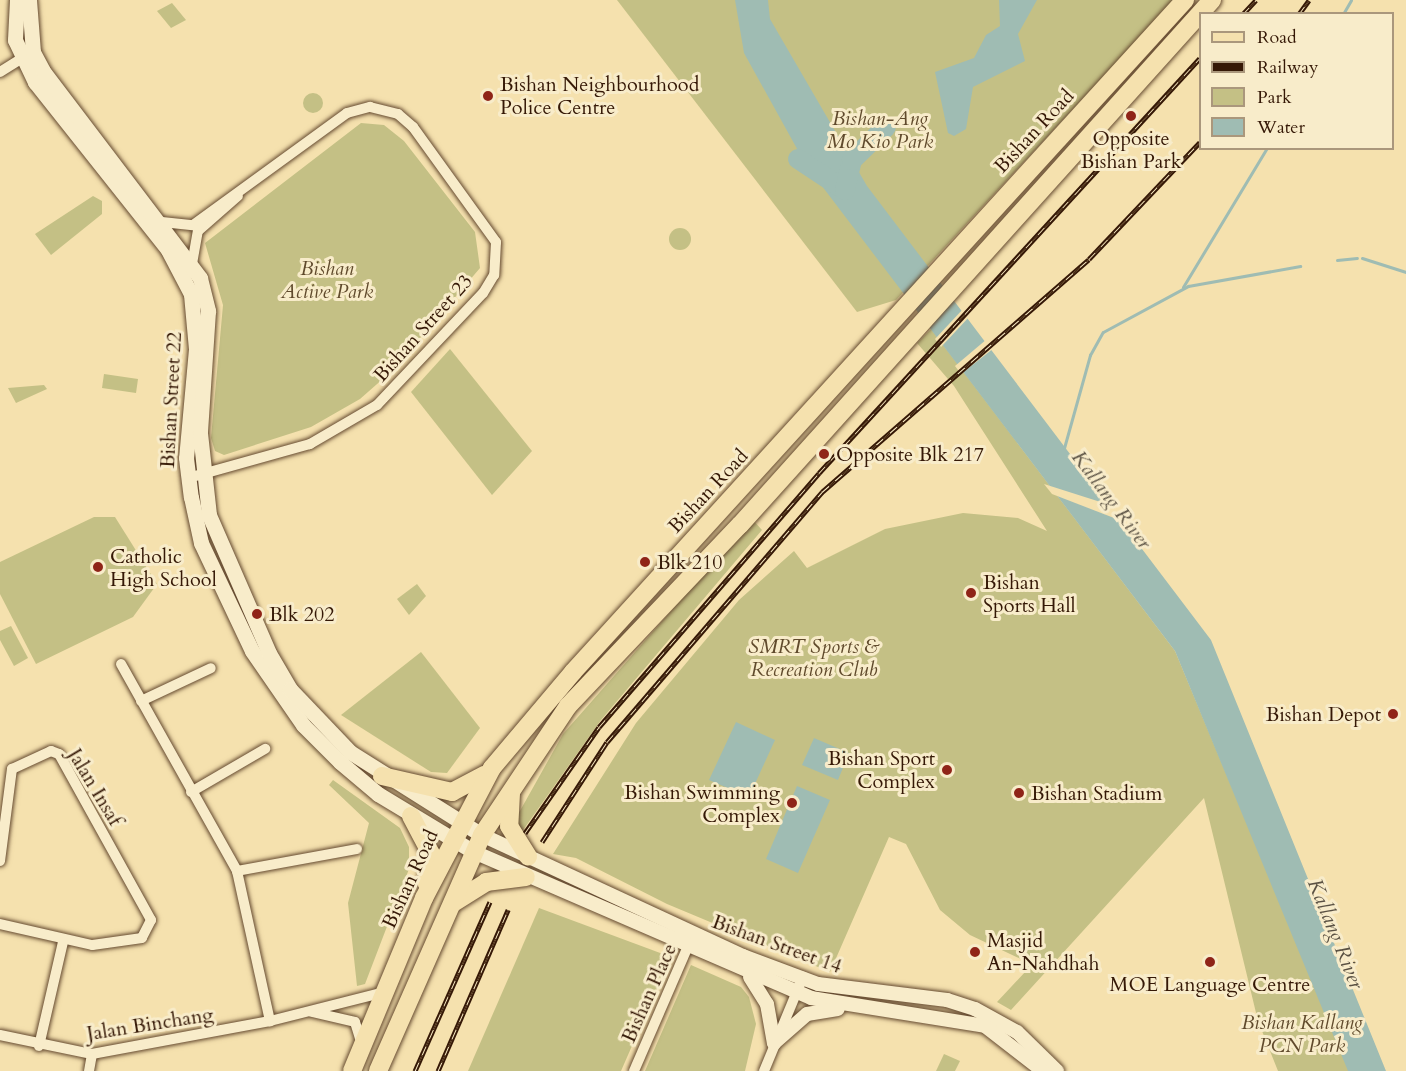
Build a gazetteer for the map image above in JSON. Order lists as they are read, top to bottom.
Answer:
{
  "streets": {
    "main road": ["Bishan Road", "Bishan Street 22"],
    "street": [
      "Bishan Street 23",
      "Jalan Insaf",
      "Bishan Street 14",
      "Bishan Place",
      "Jalan Binchang"
    ]
  },
  "crossings": [
    ["Bishan Road", "Bishan Street 22"],
    ["Bishan Road", "Jalan Binchang"],
    ["Bishan Street 23", "Bishan Street 22"],
    ["Bishan Street 22", "Bishan Street 14"],
    ["Bishan Street 14", "Bishan Place"]
  ],
  "water": ["Kallang River"],
  "parks": [
    "Bishan-Ang Mo Kio Park",
    "Bishan Active Park",
    "SMRT Sports & Recreation Club",
    "Bishan Kallang PCN Park"
  ],
  "places": [
    "Bishan Neighbourhood Police Centre",
    "Opposite Bishan Park",
    "Opposite Blk 217",
    "Blk 210",
    "Catholic High School",
    "Bishan Sports Hall",
    "Blk 202",
    "Bishan Depot",
    "Bishan Sport Complex",
    "Bishan Stadium",
    "Bishan Swimming Complex",
    "Masjid An-Nahdhah",
    "MOE Language Centre"
  ],
  "legend": [
    "Road",
    "Railway",
    "Park",
    "Water"
  ]
}
